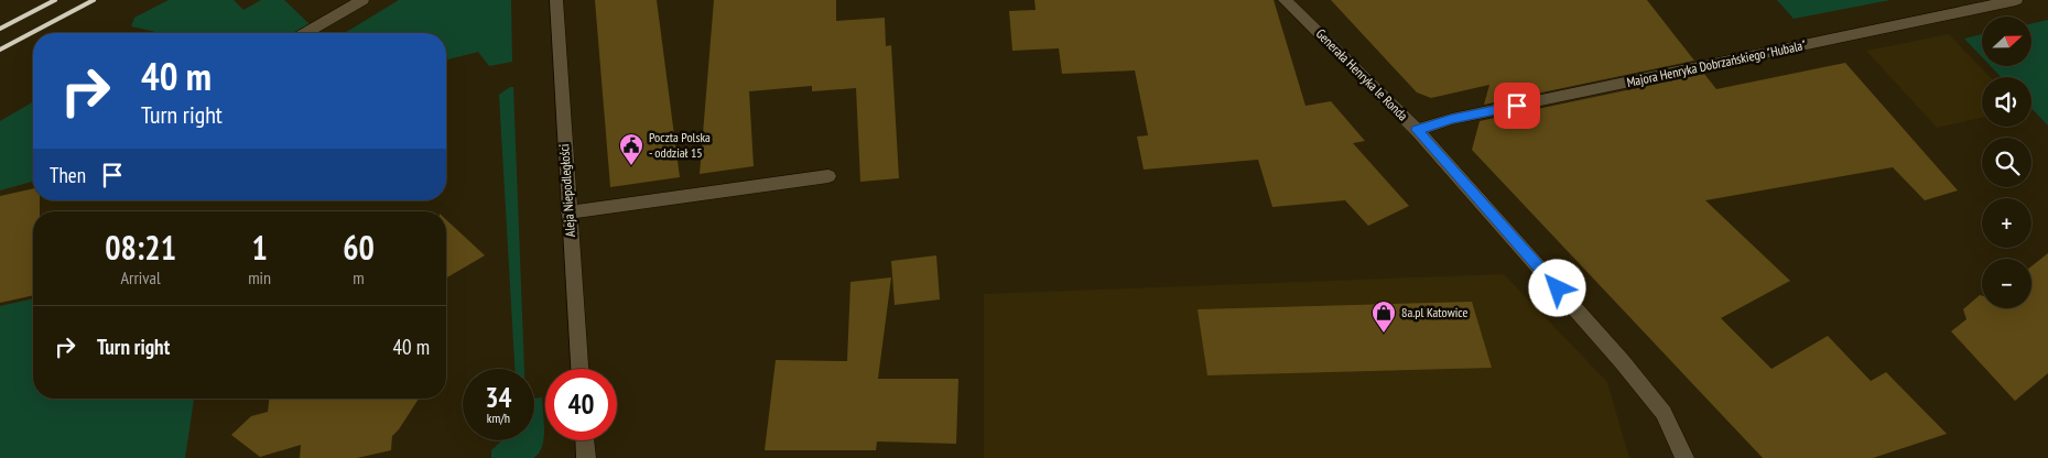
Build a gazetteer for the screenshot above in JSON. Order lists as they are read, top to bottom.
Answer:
{
  "streets": {
    "street": ["Majora Henryka Dobrzańskiego \"Hubala\"", "Generała Henryka le Ronda", "Aleja Niepodległości"]
  },
  "crossings": [
    ["Majora Henryka Dobrzańskiego \"Hubala\"", "Generała Henryka le Ronda"]
  ],
  "places": {
    "public building": ["Poczta Polska - oddział 15"],
    "shop": ["8a.pl Katowice"]
  },
  "north": "right",
  "page": {
    "map_buttons": ["+", "−"],
    "turn": ["40 m", "Turn right"],
    "then": "Then",
    "eta": [
      "08:21",
      "Arrival",
      "1",
      "min",
      "60",
      "m"
    ],
    "list": [
      {
        "name": "Turn right",
        "value": "40 m"
      }
    ],
    "speed": "34 km/h",
    "limit": "40"
  }
}
